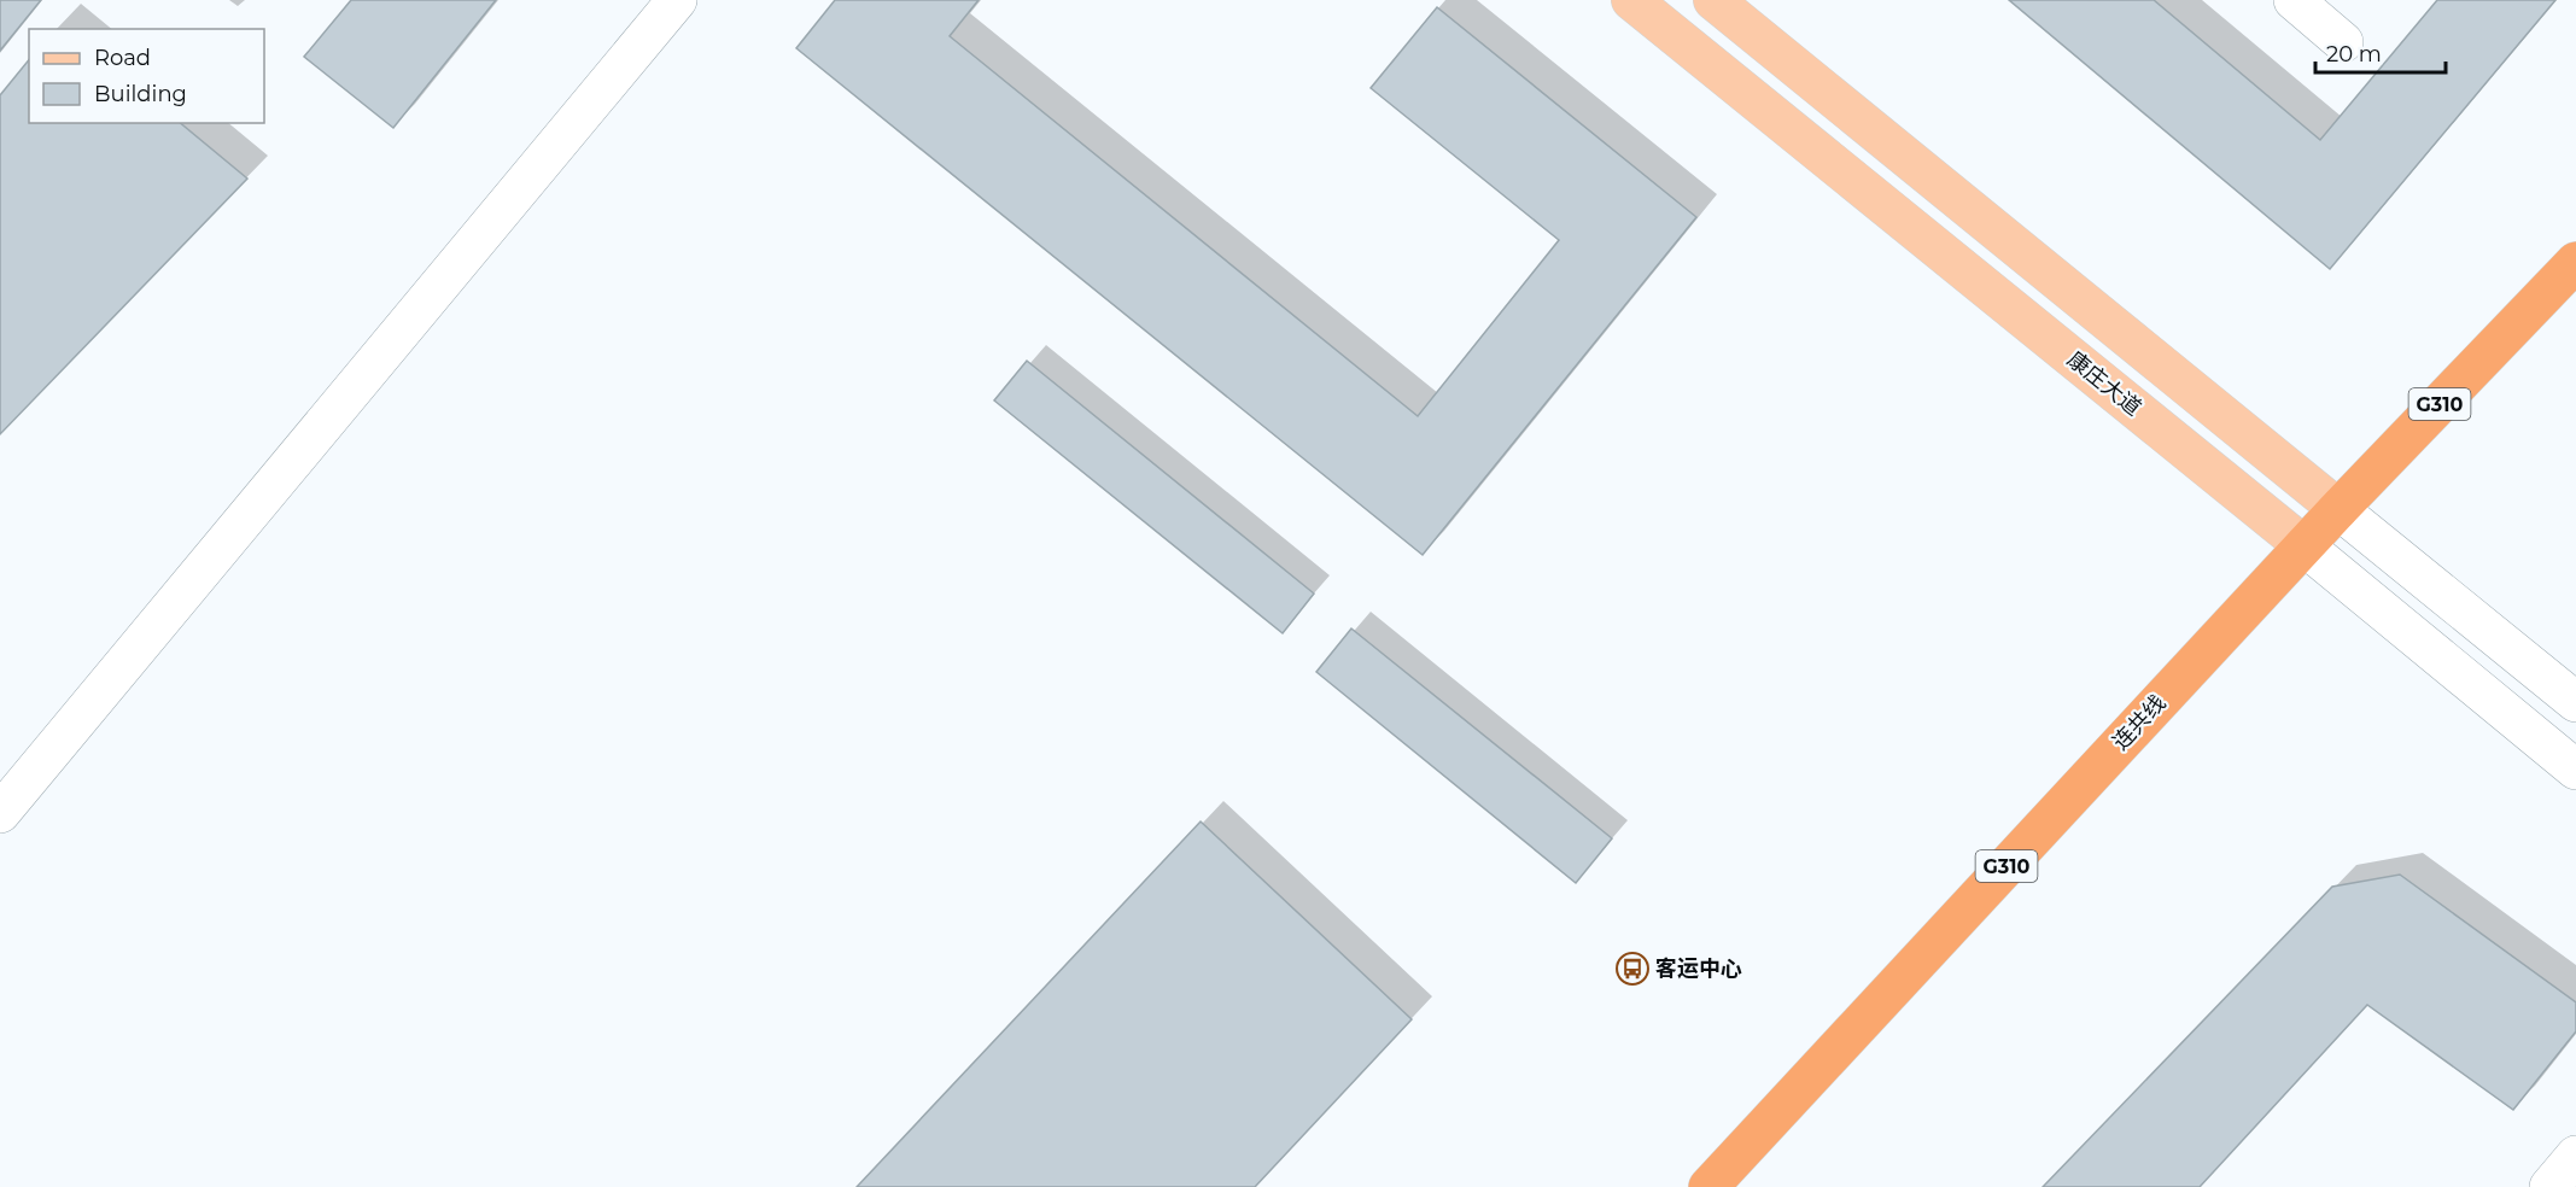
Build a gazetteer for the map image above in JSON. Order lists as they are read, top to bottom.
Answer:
{
  "streets": {
    "highway": ["G310", "连共线"],
    "main road": ["康庄大道"]
  },
  "crossings": [
    ["康庄大道", "连共线"]
  ],
  "places": {
    "bus stop": ["客运中心"]
  },
  "legend": ["Road", "Building"],
  "scale_bar": "20 m"
}
